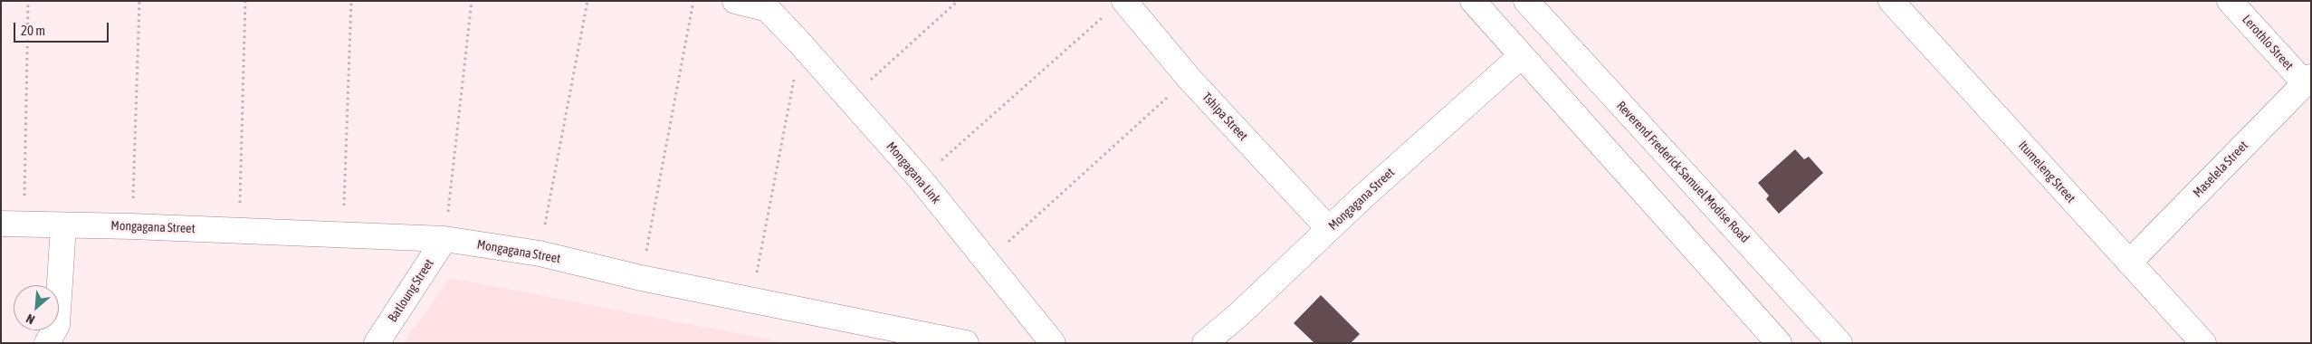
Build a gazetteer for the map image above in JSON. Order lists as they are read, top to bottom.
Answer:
{
  "streets": {
    "street": [
      "Lerothlo Street",
      "Tshipa Street",
      "Maselela Street",
      "Reverend Frederick Samuel Modise Road",
      "Itumeleng Street",
      "Mongagana Link",
      "Mongagana Street",
      "Batloung Street"
    ]
  },
  "crossings": [
    ["Lerothlo Street", "Maselela Street"],
    ["Tshipa Street", "Mongagana Street"],
    ["Maselela Street", "Itumeleng Street"],
    ["Mongagana Street", "Batloung Street"]
  ],
  "scale_bar": "20 m",
  "north": "bottom left"
}
